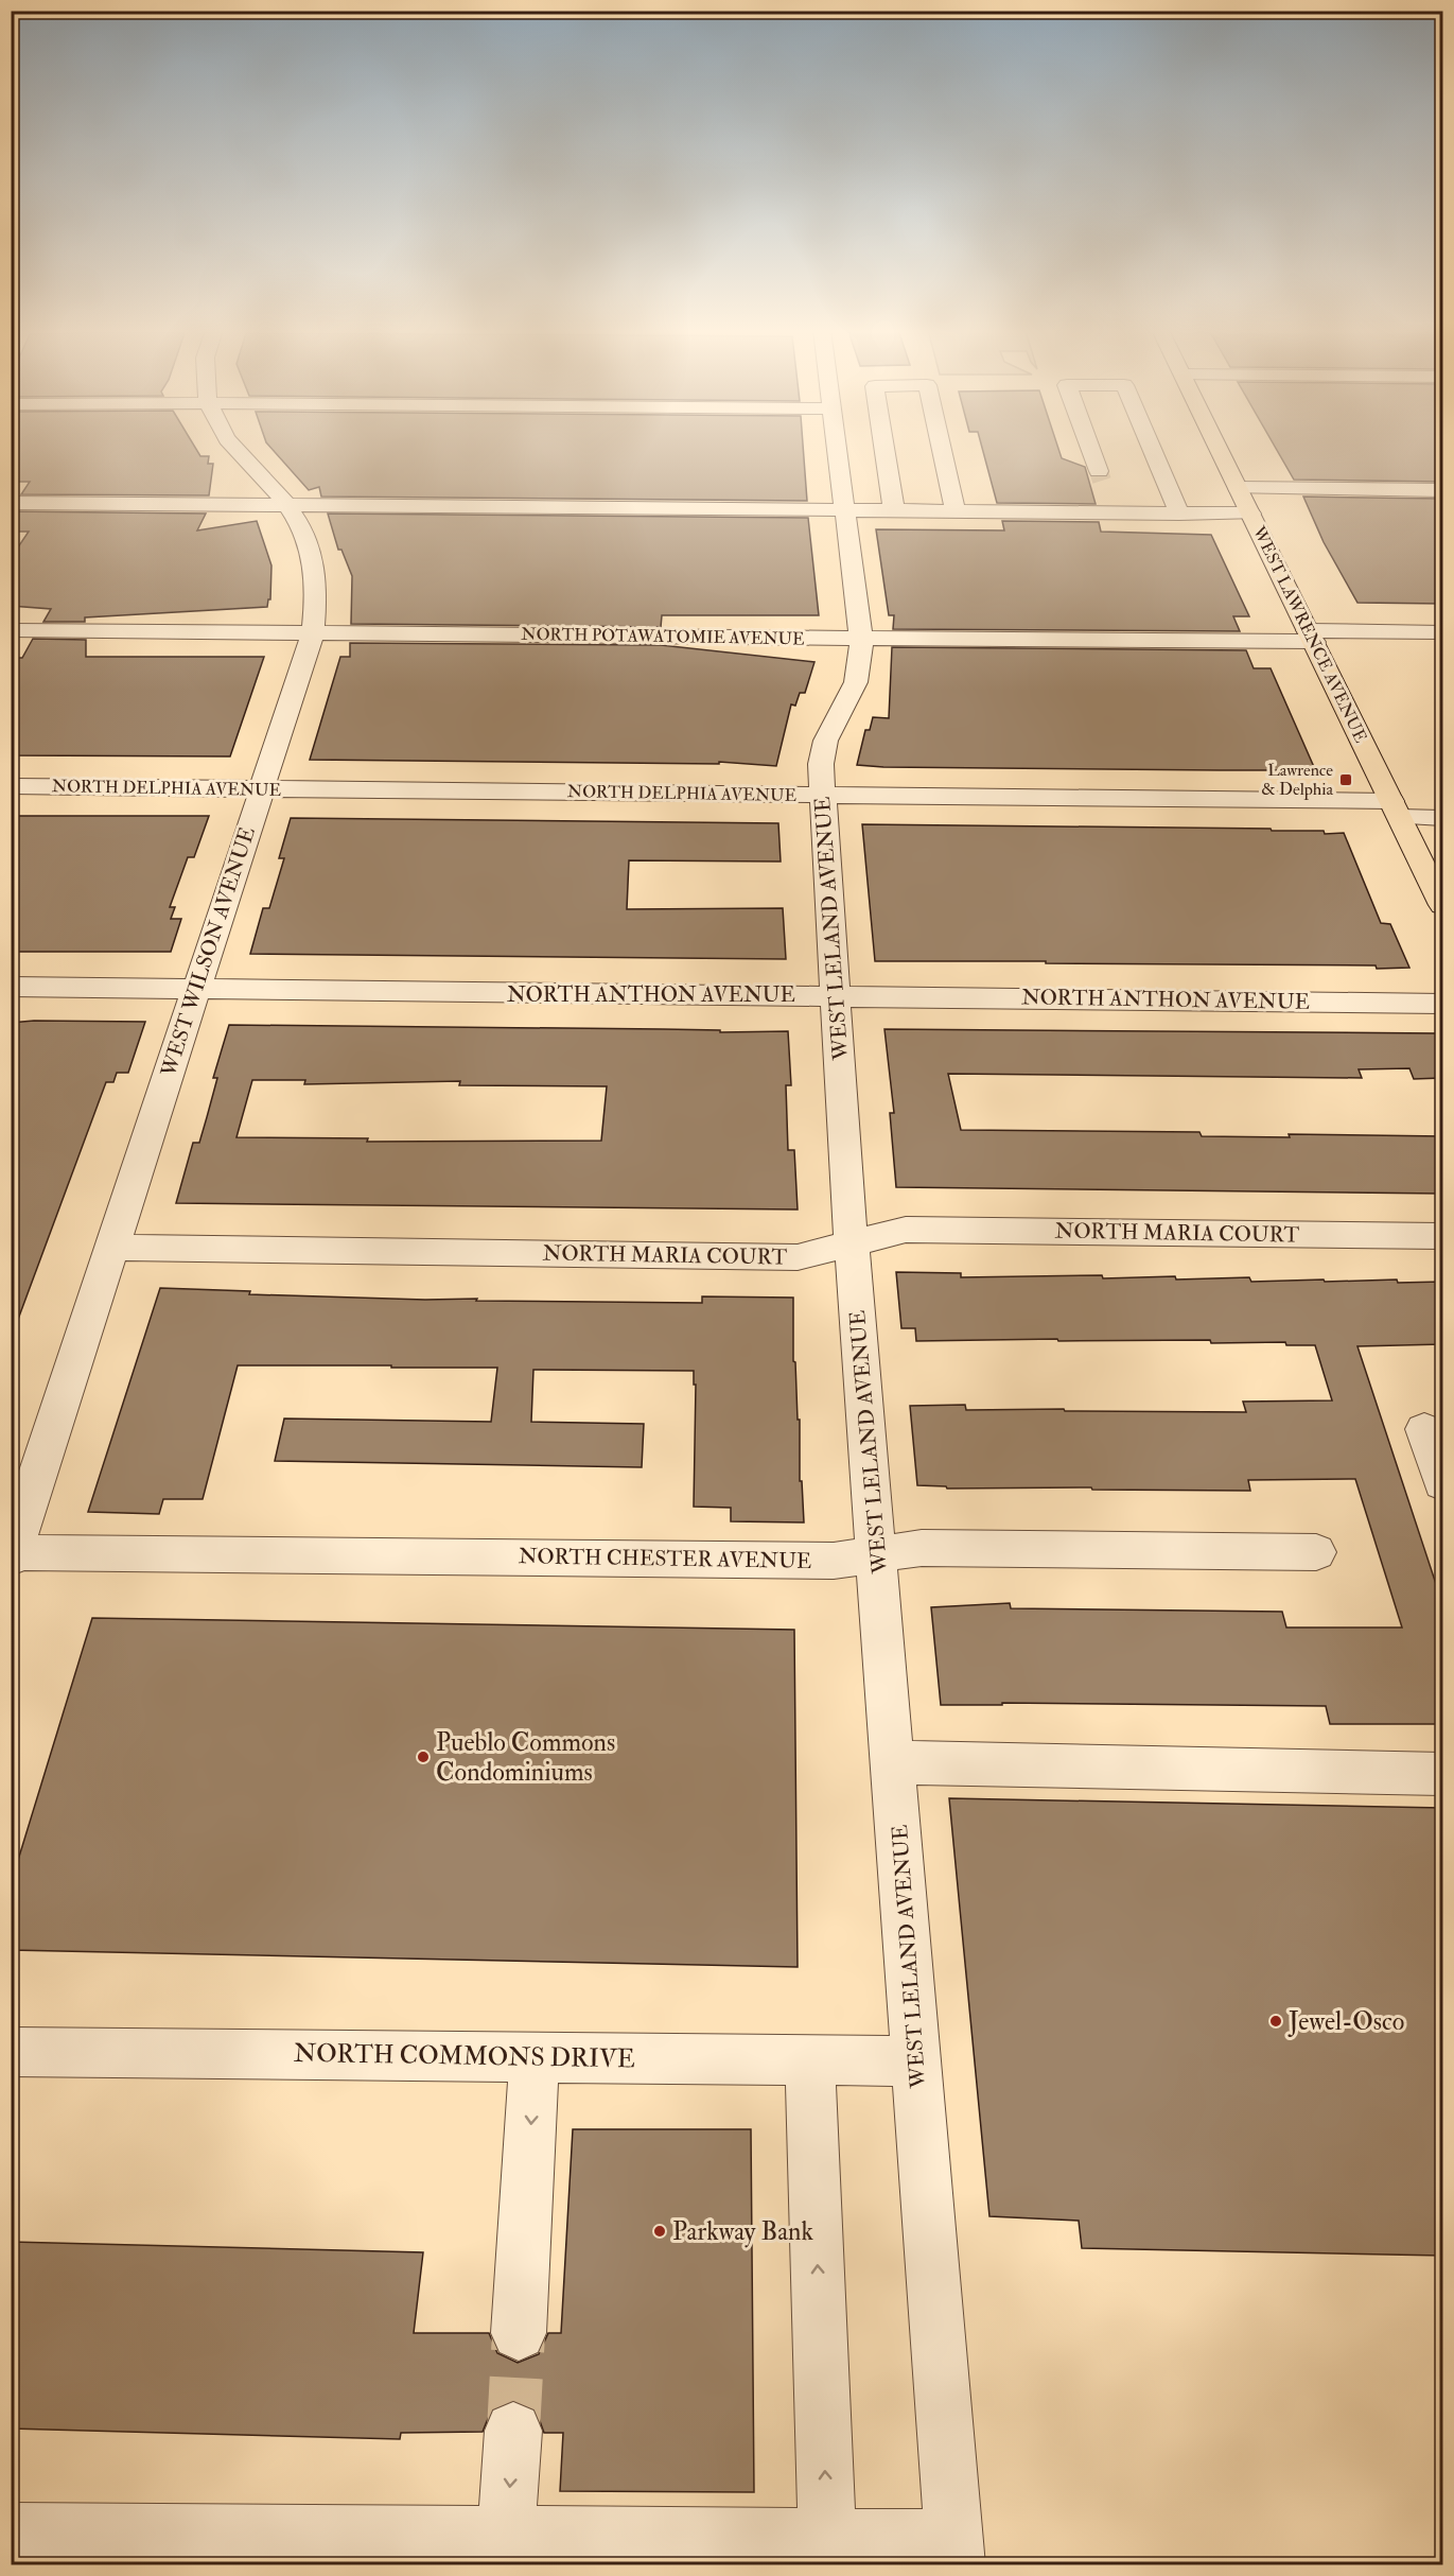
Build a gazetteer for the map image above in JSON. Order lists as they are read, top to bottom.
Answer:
{
  "streets": {
    "main road": ["WEST LAWRENCE AVENUE"],
    "street": [
      "NORTH POTAWATOMIE AVENUE",
      "NORTH DELPHIA AVENUE",
      "WEST LELAND AVENUE",
      "WEST WILSON AVENUE",
      "NORTH ANTHON AVENUE",
      "NORTH MARIA COURT",
      "NORTH CHESTER AVENUE",
      "NORTH COMMONS DRIVE"
    ]
  },
  "crossings": [
    ["WEST LAWRENCE AVENUE", "NORTH POTAWATOMIE AVENUE"],
    ["WEST LAWRENCE AVENUE", "NORTH DELPHIA AVENUE"],
    ["NORTH POTAWATOMIE AVENUE", "WEST LELAND AVENUE"],
    ["NORTH POTAWATOMIE AVENUE", "WEST WILSON AVENUE"],
    ["NORTH DELPHIA AVENUE", "WEST LELAND AVENUE"],
    ["NORTH DELPHIA AVENUE", "WEST WILSON AVENUE"],
    ["WEST LELAND AVENUE", "NORTH ANTHON AVENUE"],
    ["WEST LELAND AVENUE", "NORTH MARIA COURT"],
    ["WEST LELAND AVENUE", "NORTH CHESTER AVENUE"],
    ["WEST LELAND AVENUE", "NORTH COMMONS DRIVE"],
    ["WEST WILSON AVENUE", "NORTH ANTHON AVENUE"],
    ["WEST WILSON AVENUE", "NORTH MARIA COURT"],
    ["WEST WILSON AVENUE", "NORTH CHESTER AVENUE"]
  ],
  "places": {
    "transit": ["Lawrence & Delphia"],
    "other": ["Pueblo Commons Condominiums", "Jewel-Osco", "Parkway Bank"]
  }
}
